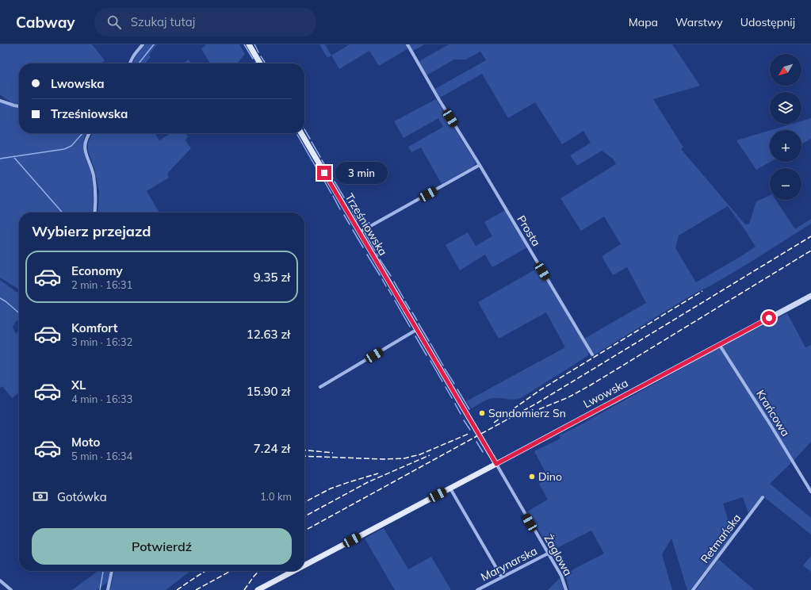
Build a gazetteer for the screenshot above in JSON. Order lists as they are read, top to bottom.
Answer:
{
  "streets": {
    "main road": ["Trześniowska", "Lwowska"],
    "street": [
      "Prosta",
      "Krańcowa",
      "Retmańska",
      "Żaglowa",
      "Marynarska"
    ]
  },
  "crossings": [
    ["Trześniowska", "Lwowska"],
    ["Trześniowska", "Żaglowa"],
    ["Lwowska", "Krańcowa"],
    ["Lwowska", "Żaglowa"],
    ["Żaglowa", "Marynarska"]
  ],
  "places": ["Sandomierz Sn", "Dino"],
  "north": "bottom left",
  "page": {
    "header": "Cabway",
    "search": "Szukaj tutaj",
    "nav": ["Mapa", "Warstwy", "Udostępnij"],
    "map_buttons": ["+", "−"],
    "banner": ["Lwowska", "Trześniowska"],
    "bubble": "3 min",
    "heading": "Wybierz przejazd",
    "list": [
      {
        "name": "Economy",
        "note": "2 min · 16:31",
        "value": "9.35 zł"
      },
      {
        "name": "Komfort",
        "note": "3 min · 16:32",
        "value": "12.63 zł"
      },
      {
        "name": "XL",
        "note": "4 min · 16:33",
        "value": "15.90 zł"
      },
      {
        "name": "Moto",
        "note": "5 min · 16:34",
        "value": "7.24 zł"
      }
    ],
    "pay": ["Gotówka", "1.0 km"],
    "buttons": "Potwierdź"
  }
}
